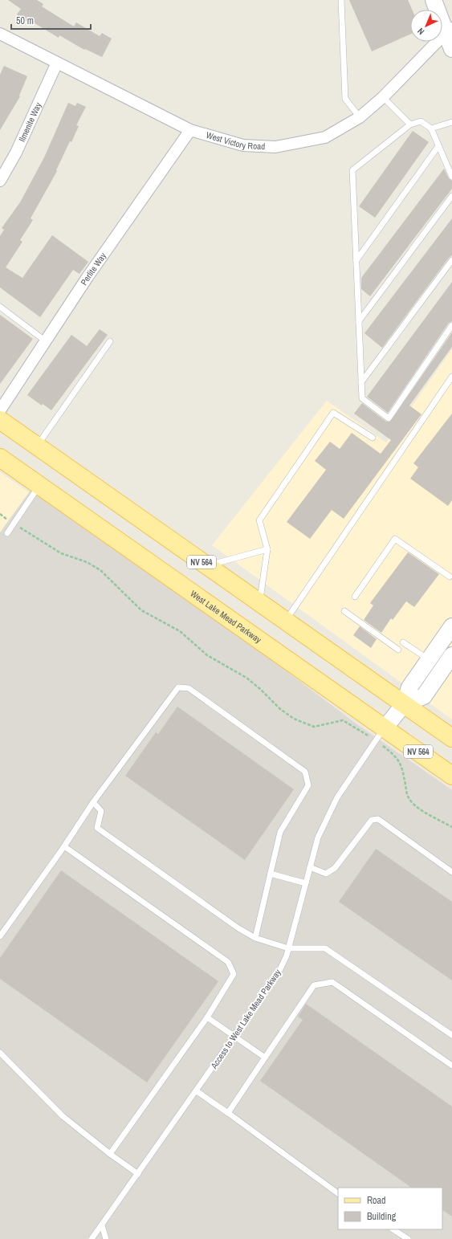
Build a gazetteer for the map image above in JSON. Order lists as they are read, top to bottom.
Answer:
{
  "streets": {
    "main road": ["NV 564", "West Lake Mead Parkway"],
    "street": ["Ilmenite Way", "West Victory Road", "Perlite Way"],
    "lane": ["Access to West Lake Mead Parkway"]
  },
  "crossings": [
    ["Ilmenite Way", "West Victory Road"],
    ["West Victory Road", "Perlite Way"],
    ["West Lake Mead Parkway", "Access to West Lake Mead Parkway"]
  ],
  "legend": ["Road", "Building"],
  "scale_bar": "50 m",
  "north": "bottom left"
}
